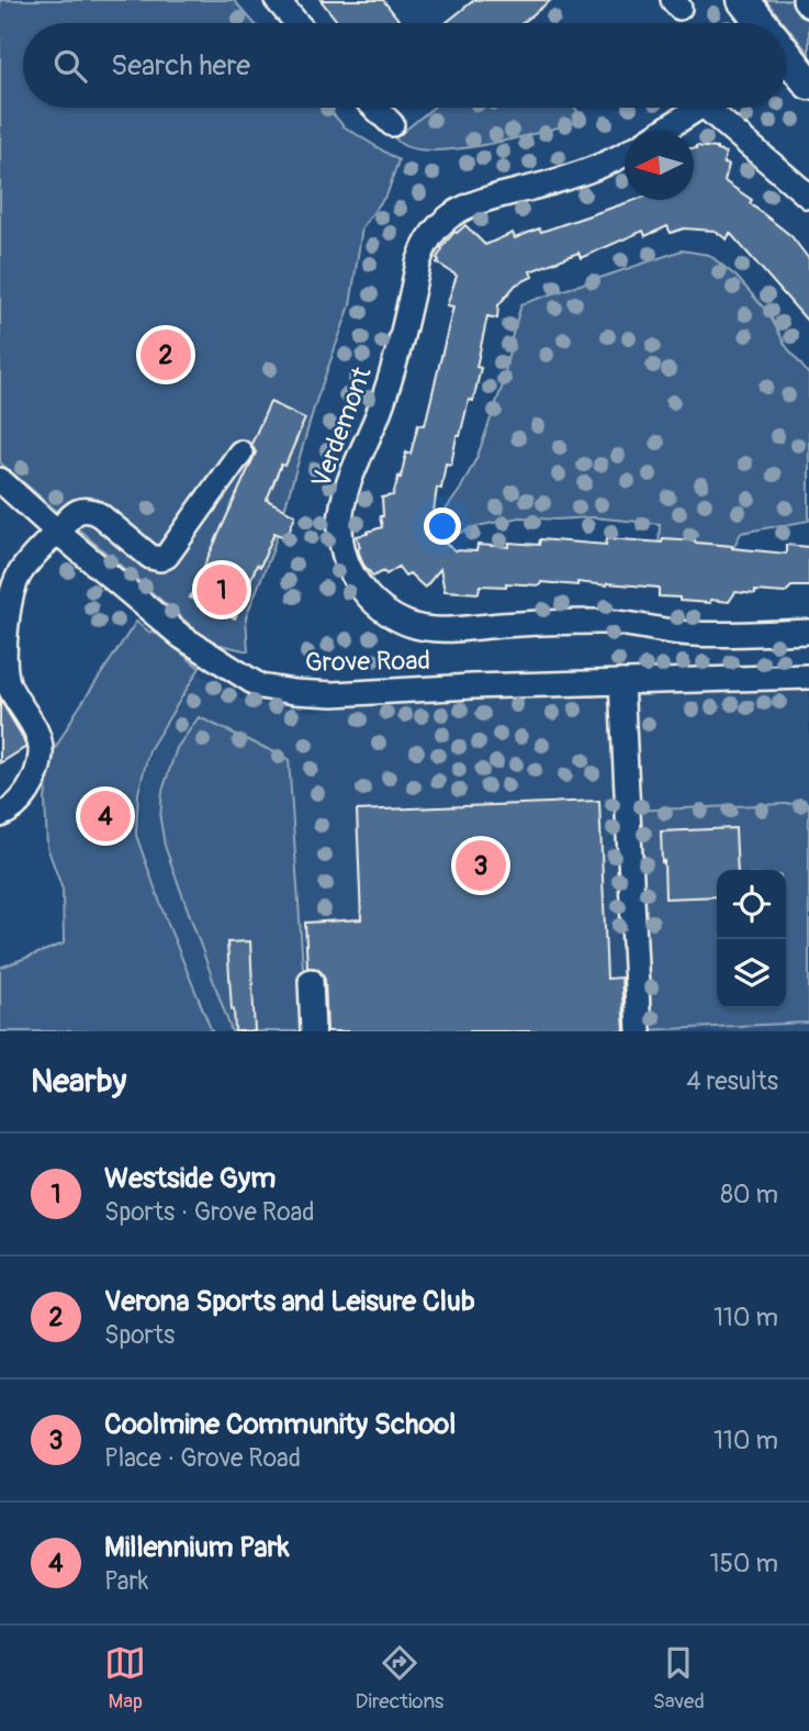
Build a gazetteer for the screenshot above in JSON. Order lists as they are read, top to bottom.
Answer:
{
  "streets": {
    "street": ["Verdemont", "Grove Road"]
  },
  "north": "left",
  "page": {
    "search": "Search here",
    "pins": [
      "2",
      "1",
      "4",
      "3"
    ],
    "heading": ["Nearby", "4 results"],
    "list": [
      {
        "mark": "1",
        "name": "Westside Gym",
        "note": "Sports · Grove Road",
        "value": "80 m"
      },
      {
        "mark": "2",
        "name": "Verona Sports and Leisure Club",
        "note": "Sports",
        "value": "110 m"
      },
      {
        "mark": "3",
        "name": "Coolmine Community School",
        "note": "Place · Grove Road",
        "value": "110 m"
      },
      {
        "mark": "4",
        "name": "Millennium Park",
        "note": "Park",
        "value": "150 m"
      }
    ],
    "nav": ["Map", "Directions", "Saved"]
  }
}
